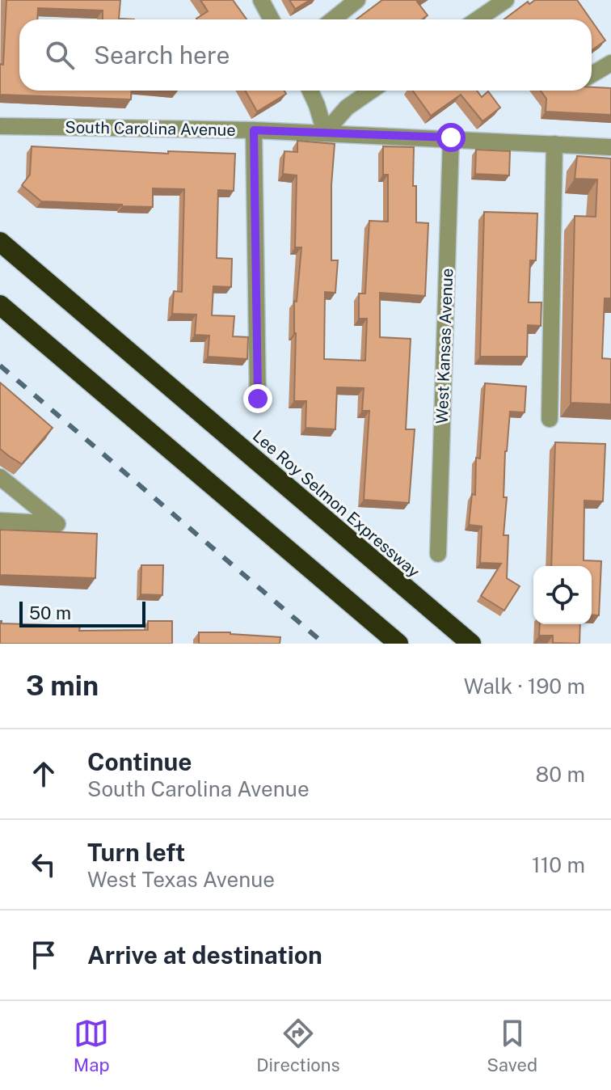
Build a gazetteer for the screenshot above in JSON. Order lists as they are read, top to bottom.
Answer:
{
  "streets": {
    "highway": ["Lee Roy Selmon Expressway"],
    "street": ["South Carolina Avenue", "West Kansas Avenue"]
  },
  "crossings": [
    ["South Carolina Avenue", "West Kansas Avenue"]
  ],
  "scale_bar": "50 m",
  "page": {
    "search": "Search here",
    "scale": "50 m",
    "heading": ["3 min", "Walk · 190 m"],
    "list": [
      ["Continue", "South Carolina Avenue", "80 m"],
      ["Turn left", "West Texas Avenue", "110 m"],
      "Arrive at destination"
    ],
    "nav": ["Map", "Directions", "Saved"]
  }
}
